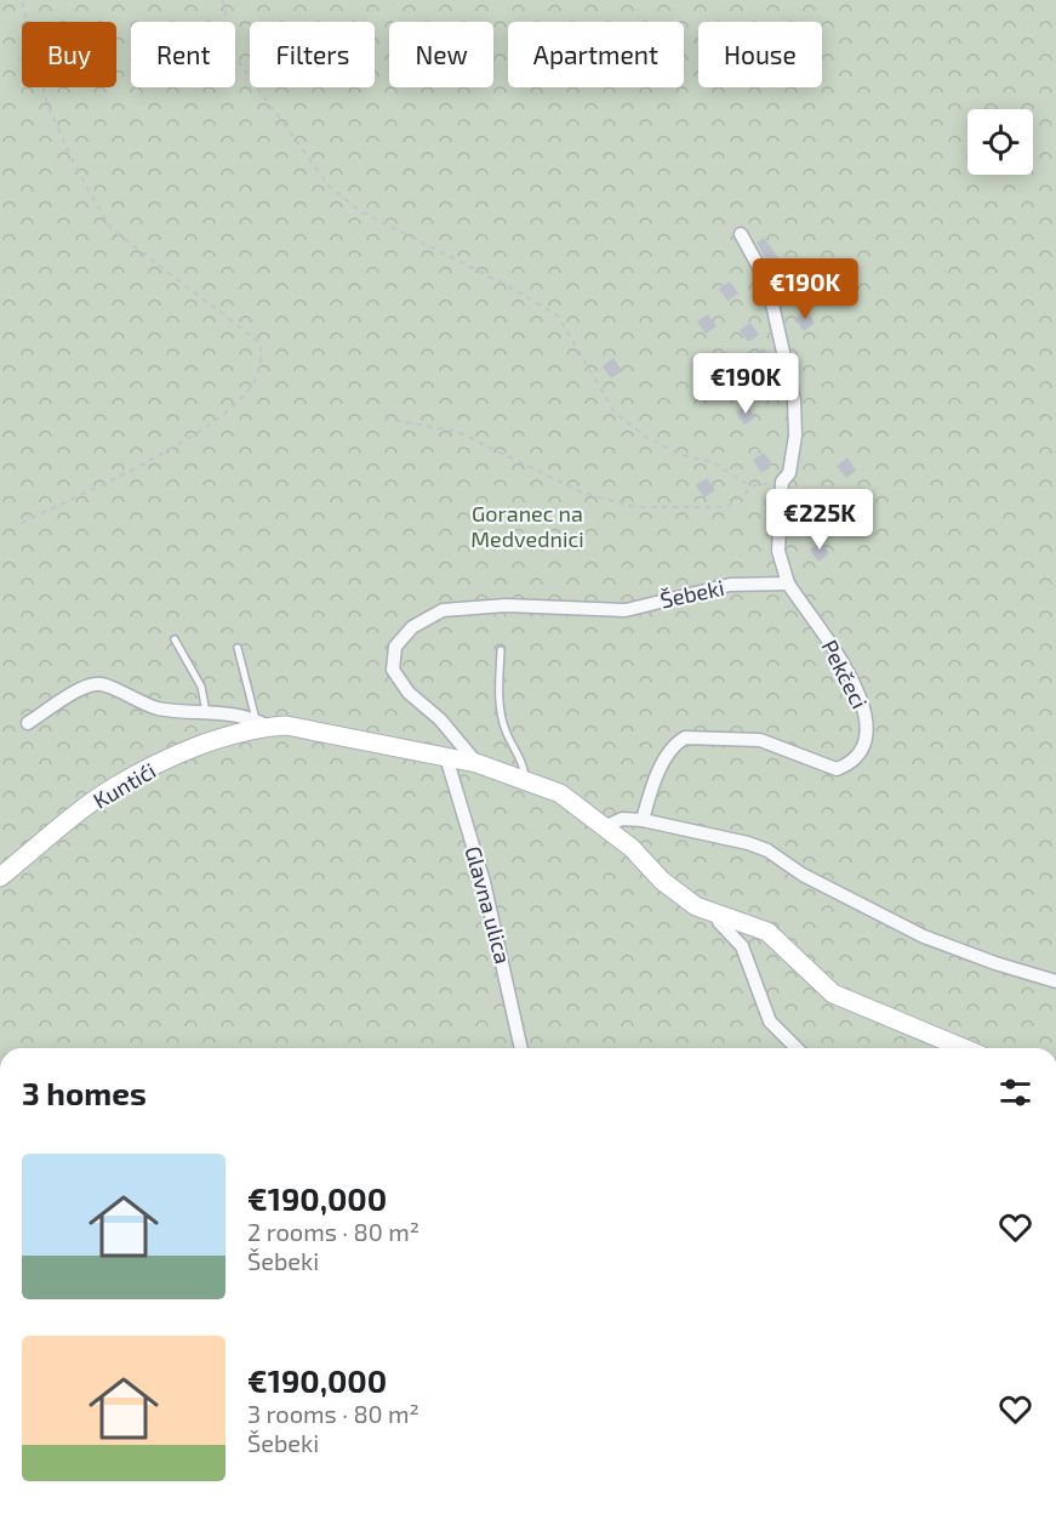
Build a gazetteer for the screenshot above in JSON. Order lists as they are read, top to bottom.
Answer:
{
  "streets": {
    "street": [
      "Šebeki",
      "Pekčeci",
      "Kuntići",
      "Glavna ulica"
    ]
  },
  "crossings": [
    ["Šebeki", "Pekčeci"],
    ["Šebeki", "Kuntići"],
    ["Kuntići", "Glavna ulica"]
  ],
  "parks": ["Goranec na Medvednici"],
  "page": {
    "chip": [
      "Buy",
      "Rent",
      "Filters",
      "New",
      "Apartment",
      "House"
    ],
    "price": ["€190K", "€190K", "€225K"],
    "heading": "3 homes",
    "list": [
      {
        "name": "€190,000",
        "note": "2 rooms · 80 m² · Šebeki"
      },
      {
        "name": "€190,000",
        "note": "3 rooms · 80 m² · Šebeki"
      }
    ]
  }
}
